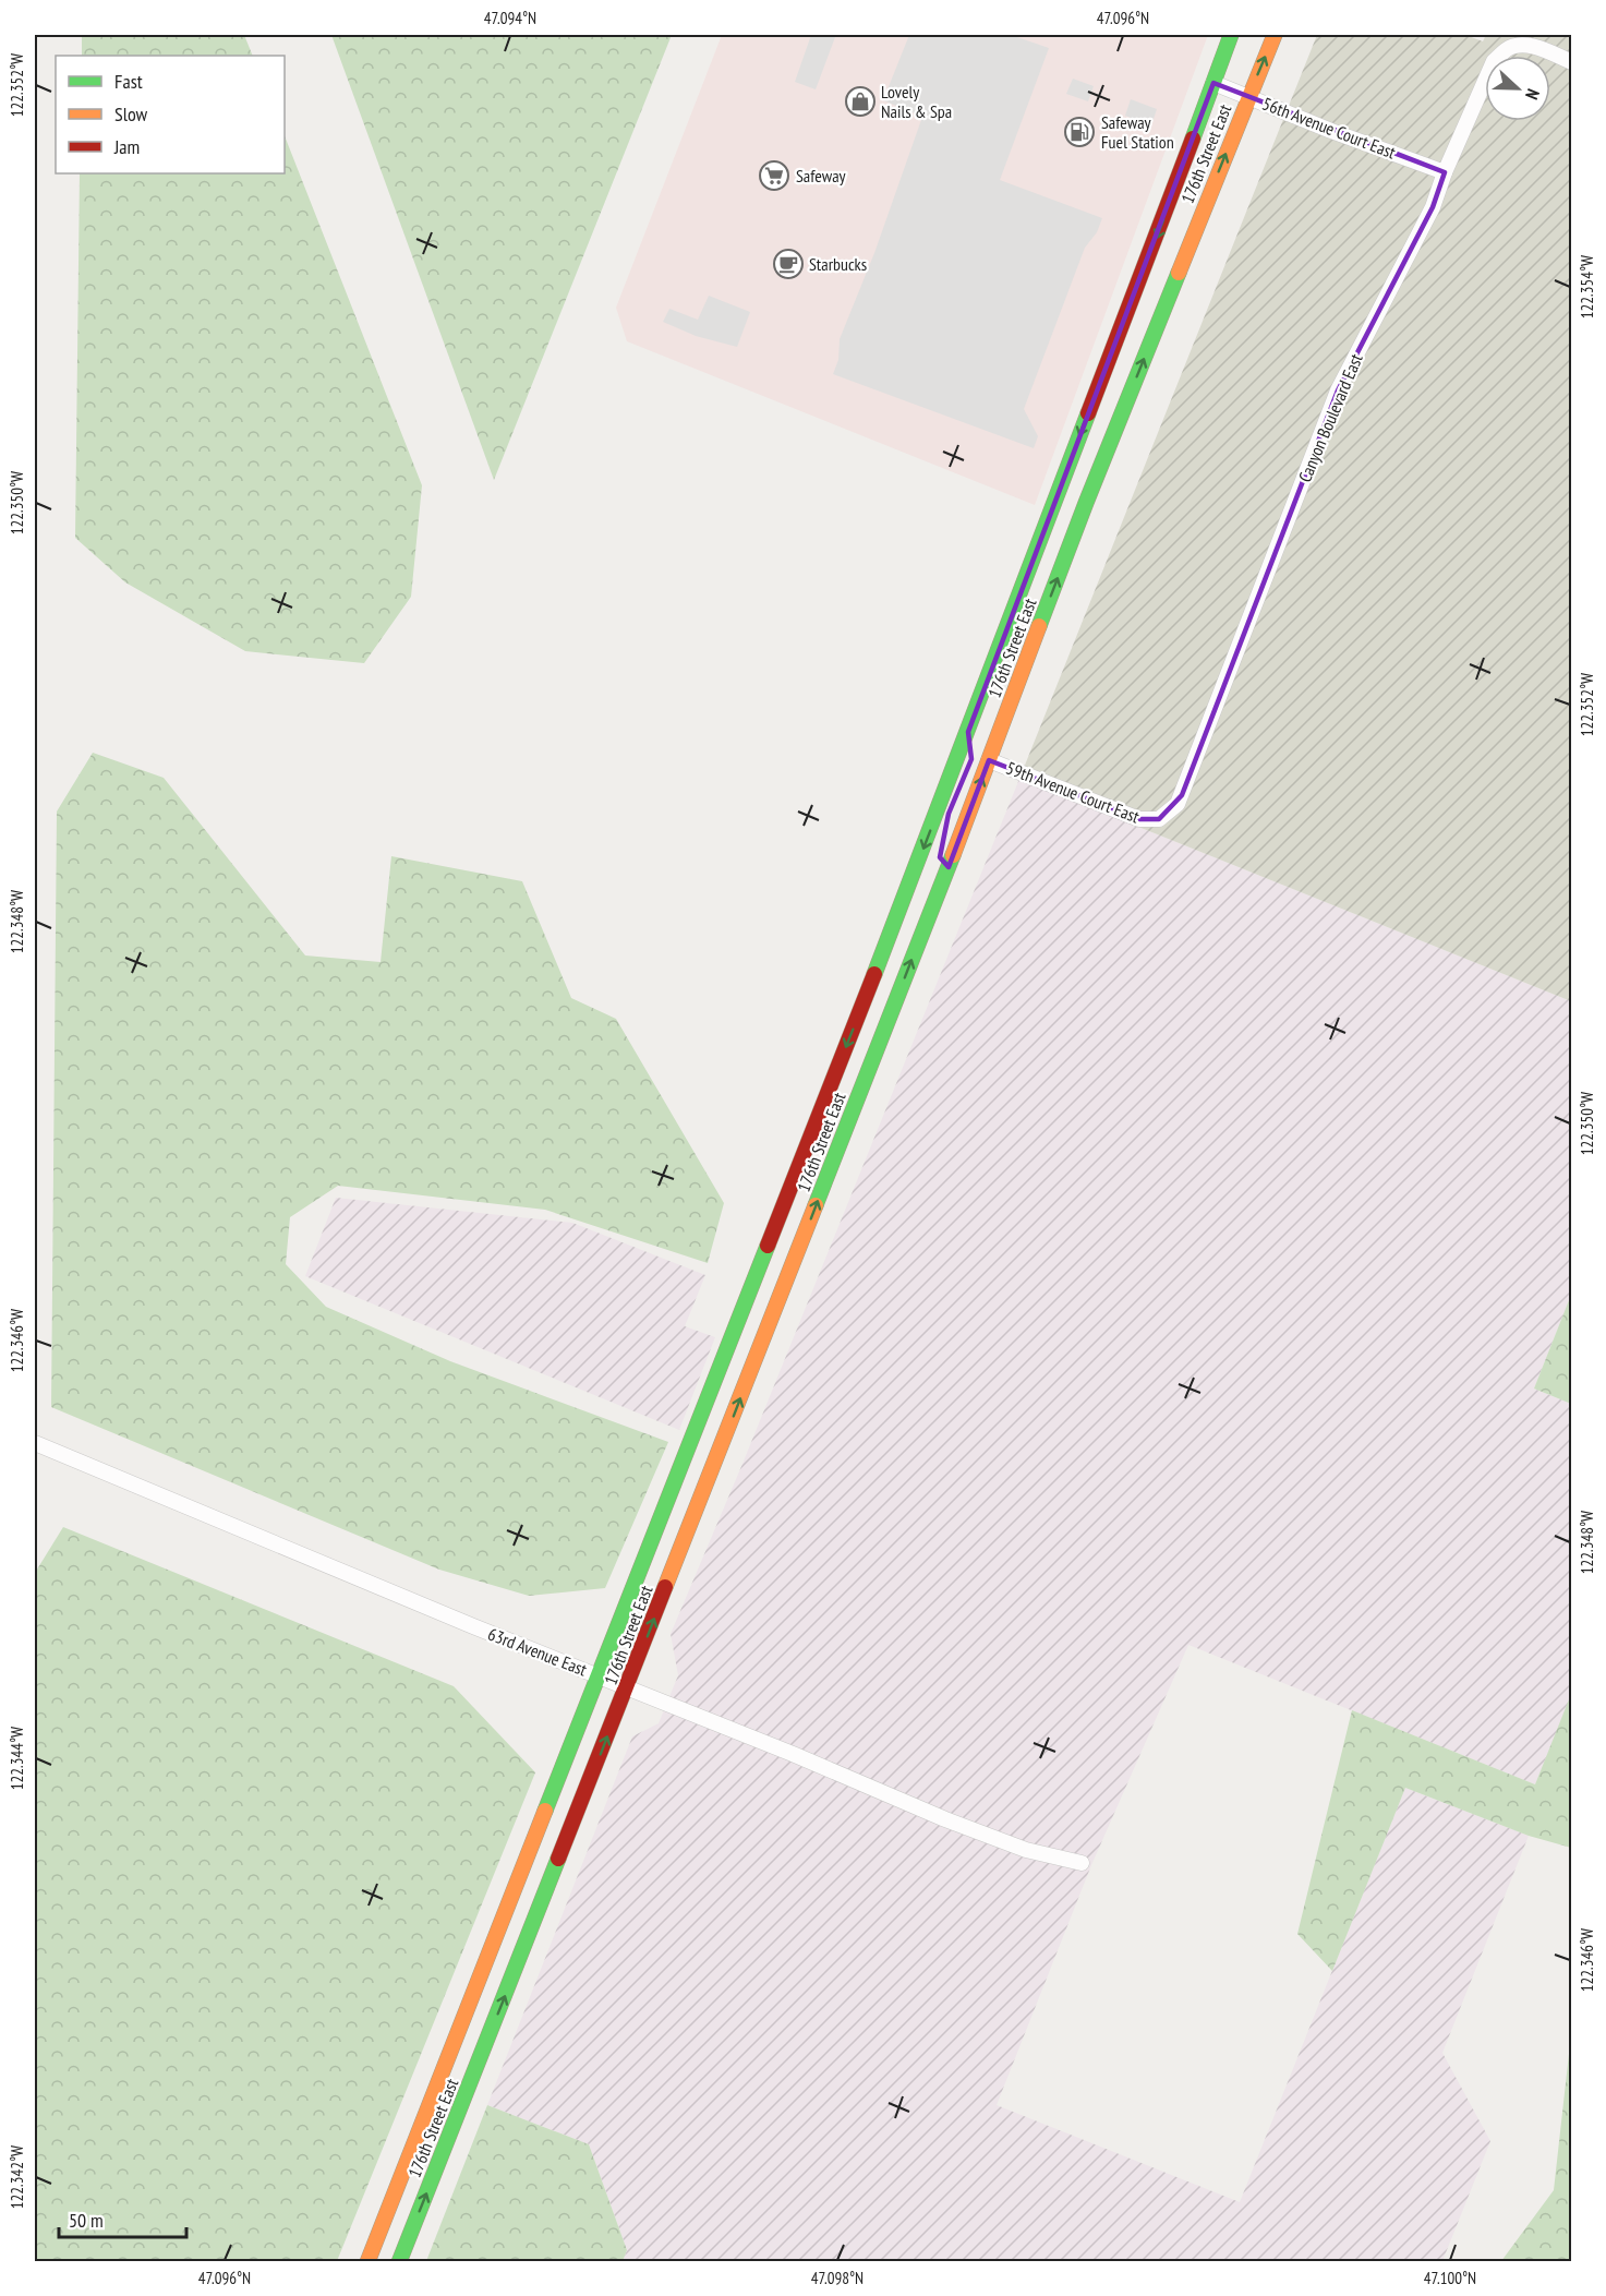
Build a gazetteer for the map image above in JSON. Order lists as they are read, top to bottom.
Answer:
{
  "streets": {
    "main road": ["176th Street East"],
    "street": [
      "56th Avenue Court East",
      "Canyon Boulevard East",
      "59th Avenue Court East",
      "63rd Avenue East"
    ]
  },
  "crossings": [
    ["56th Avenue Court East", "176th Street East"],
    ["56th Avenue Court East", "Canyon Boulevard East"],
    ["176th Street East", "59th Avenue Court East"],
    ["176th Street East", "63rd Avenue East"],
    ["Canyon Boulevard East", "59th Avenue Court East"]
  ],
  "places": {
    "shop": ["Lovely Nails & Spa"],
    "fuel station": ["Safeway Fuel Station"],
    "supermarket": ["Safeway"],
    "cafe": ["Starbucks"]
  },
  "legend": ["Fast", "Slow", "Jam"],
  "scale_bar": "50 m",
  "north": "right",
  "coordinates": [
    "47.094°N",
    "47.096°N",
    "122.352°W",
    "122.354°W",
    "122.350°W",
    "122.348°W",
    "122.346°W",
    "122.344°W",
    "122.342°W",
    "47.098°N",
    "47.100°N"
  ]
}
